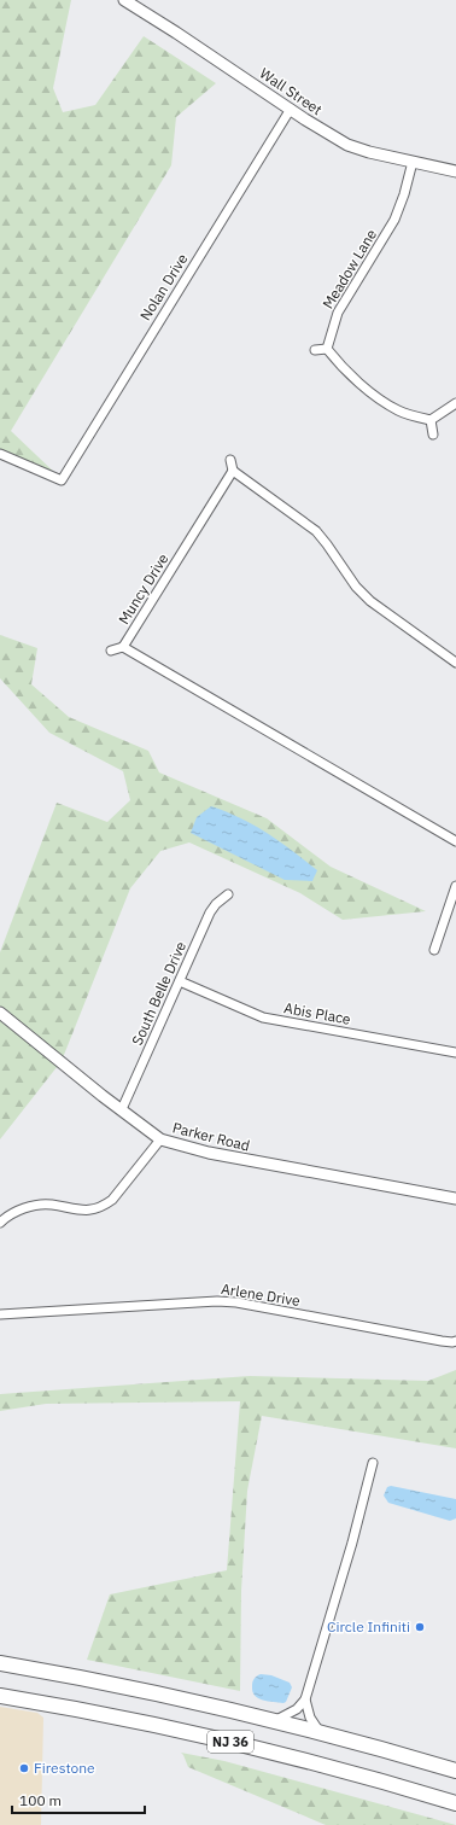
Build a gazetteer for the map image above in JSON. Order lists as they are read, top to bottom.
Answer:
{
  "streets": {
    "highway": ["NJ 36"],
    "street": [
      "Wall Street",
      "Meadow Lane",
      "Nolan Drive",
      "Muncy Drive",
      "South Belle Drive",
      "Abis Place",
      "Parker Road",
      "Arlene Drive"
    ]
  },
  "crossings": [
    ["Wall Street", "Meadow Lane"],
    ["Wall Street", "Nolan Drive"],
    ["South Belle Drive", "Abis Place"],
    ["South Belle Drive", "Parker Road"]
  ],
  "places": ["Circle Infiniti", "Firestone"],
  "scale_bar": "100 m"
}
